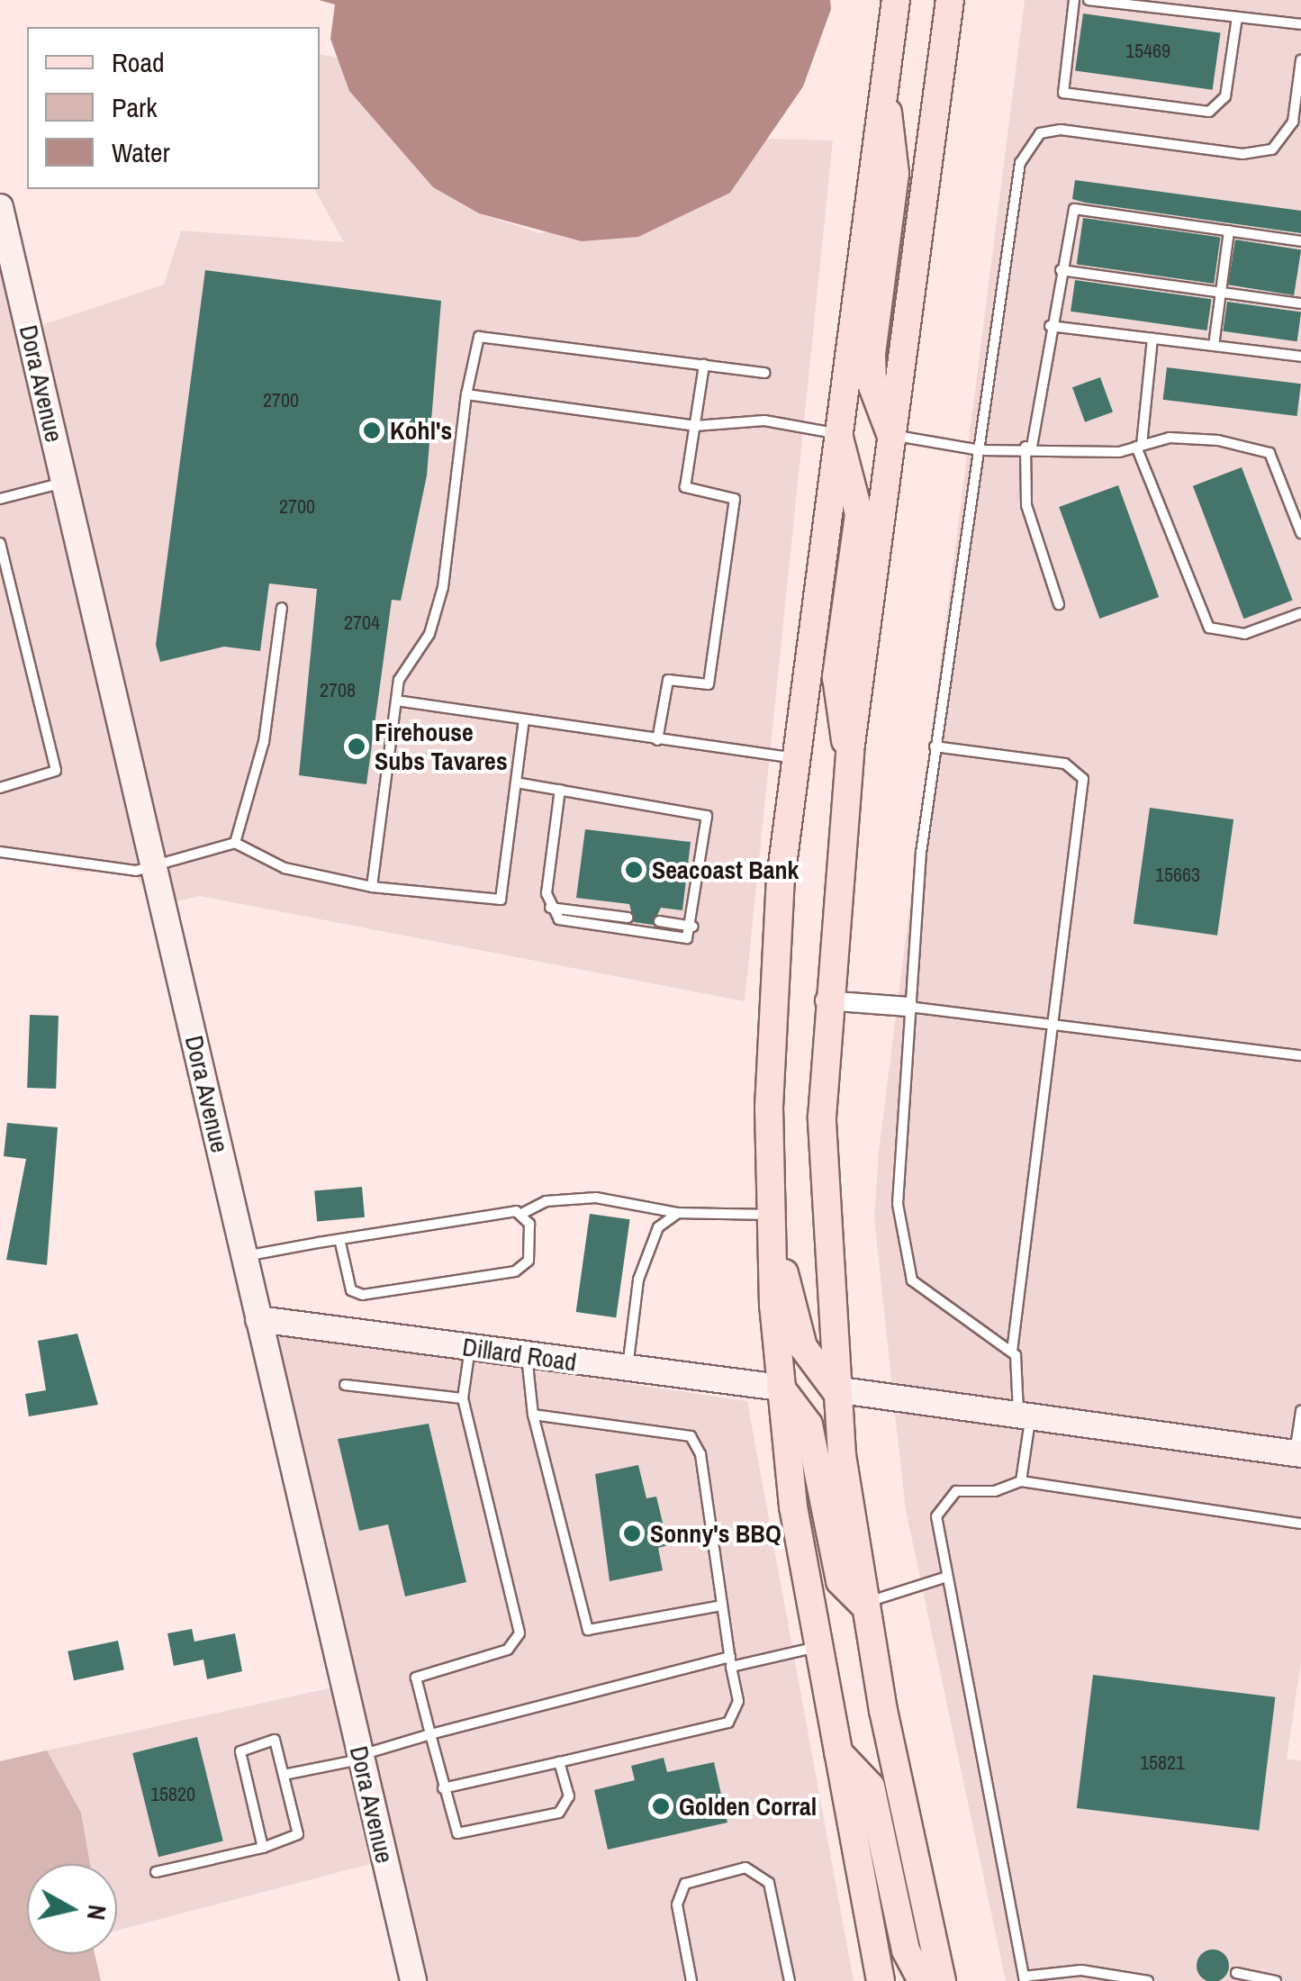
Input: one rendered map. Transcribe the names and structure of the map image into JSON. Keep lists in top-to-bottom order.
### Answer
{
  "streets": {
    "street": ["Dora Avenue", "Dillard Road"]
  },
  "crossings": [
    ["Dora Avenue", "Dillard Road"]
  ],
  "places": [
    "Kohl's",
    "Firehouse Subs Tavares",
    "Seacoast Bank",
    "Sonny's BBQ",
    "Golden Corral"
  ],
  "house_numbers": [
    "15469",
    "2700",
    "2700",
    "2704",
    "2708",
    "15663",
    "15821",
    "15820"
  ],
  "legend": ["Road", "Park", "Water"],
  "north": "right"
}
